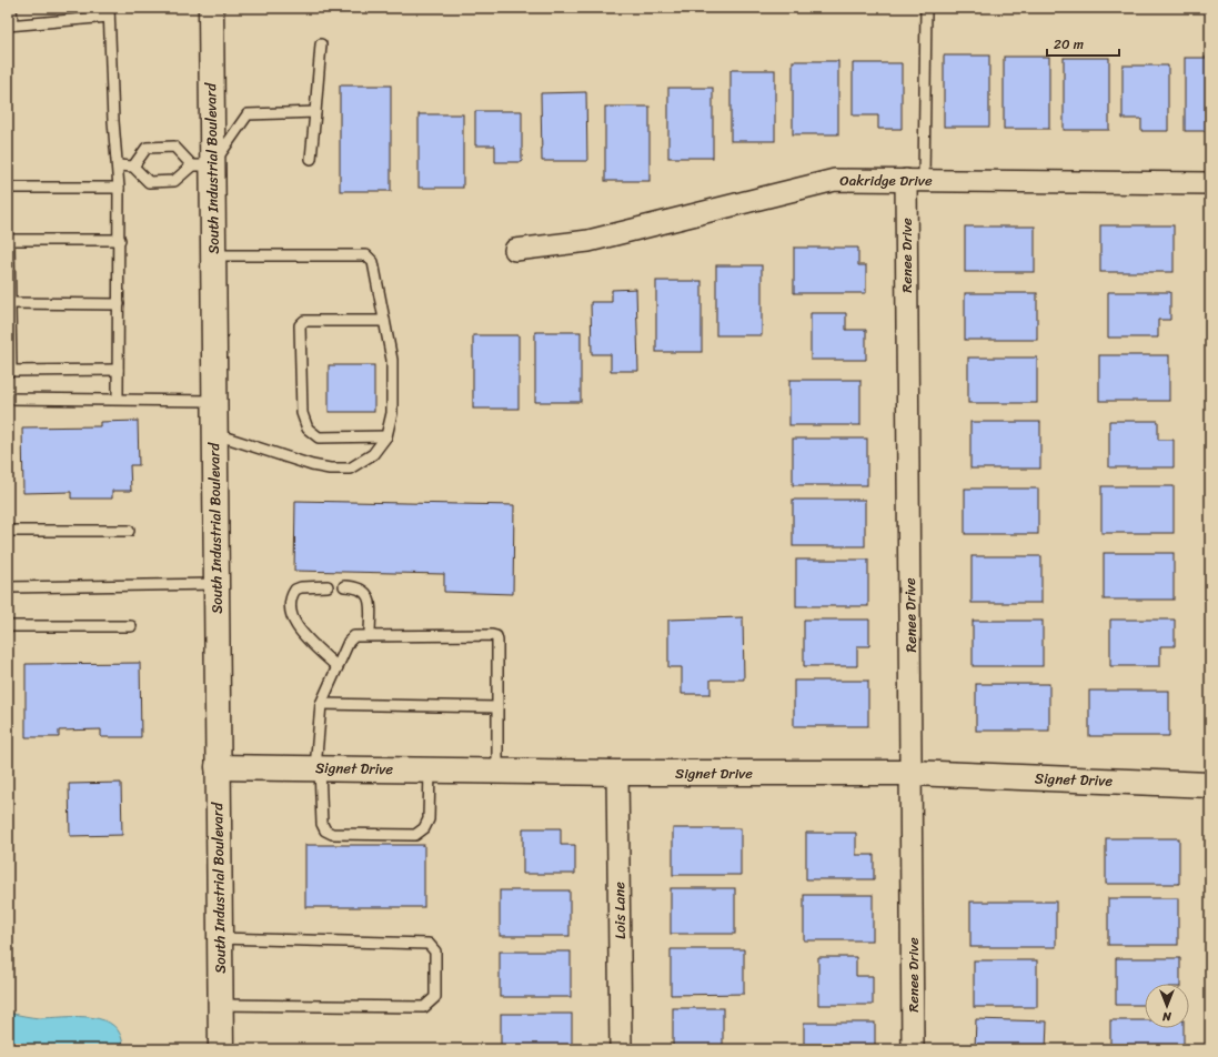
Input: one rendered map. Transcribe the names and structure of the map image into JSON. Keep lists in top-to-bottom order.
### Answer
{
  "streets": {
    "main road": ["South Industrial Boulevard", "Signet Drive"],
    "street": ["Oakridge Drive", "Renee Drive", "Lois Lane"]
  },
  "crossings": [
    ["South Industrial Boulevard", "Signet Drive"],
    ["Oakridge Drive", "Renee Drive"],
    ["Renee Drive", "Signet Drive"],
    ["Signet Drive", "Lois Lane"]
  ],
  "scale_bar": "20 m",
  "north": "bottom"
}
